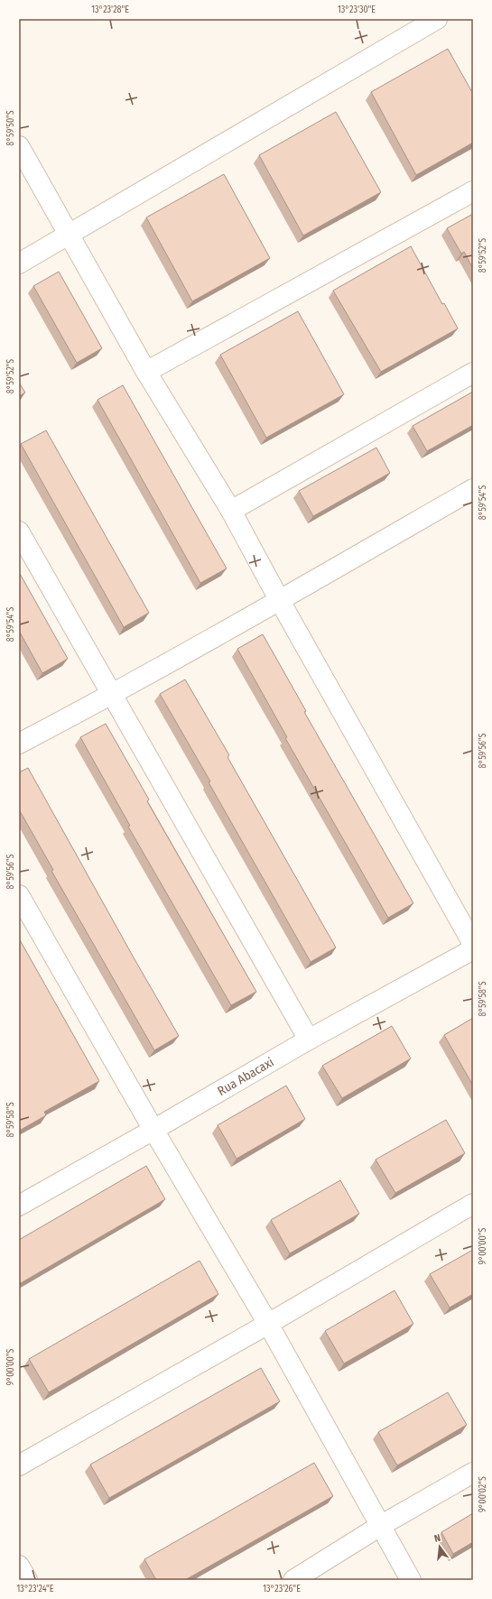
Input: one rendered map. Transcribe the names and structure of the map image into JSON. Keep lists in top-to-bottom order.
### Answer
{
  "streets": {
    "street": ["Rua Abacaxi"]
  },
  "north": "top",
  "coordinates": [
    "13°23'28\"E",
    "13°23'30\"E",
    "8°59'50\"S",
    "8°59'52\"S",
    "8°59'54\"S",
    "8°59'56\"S",
    "8°59'58\"S",
    "9°00'00\"S",
    "9°00'02\"S",
    "13°23'24\"E",
    "13°23'26\"E"
  ]
}
